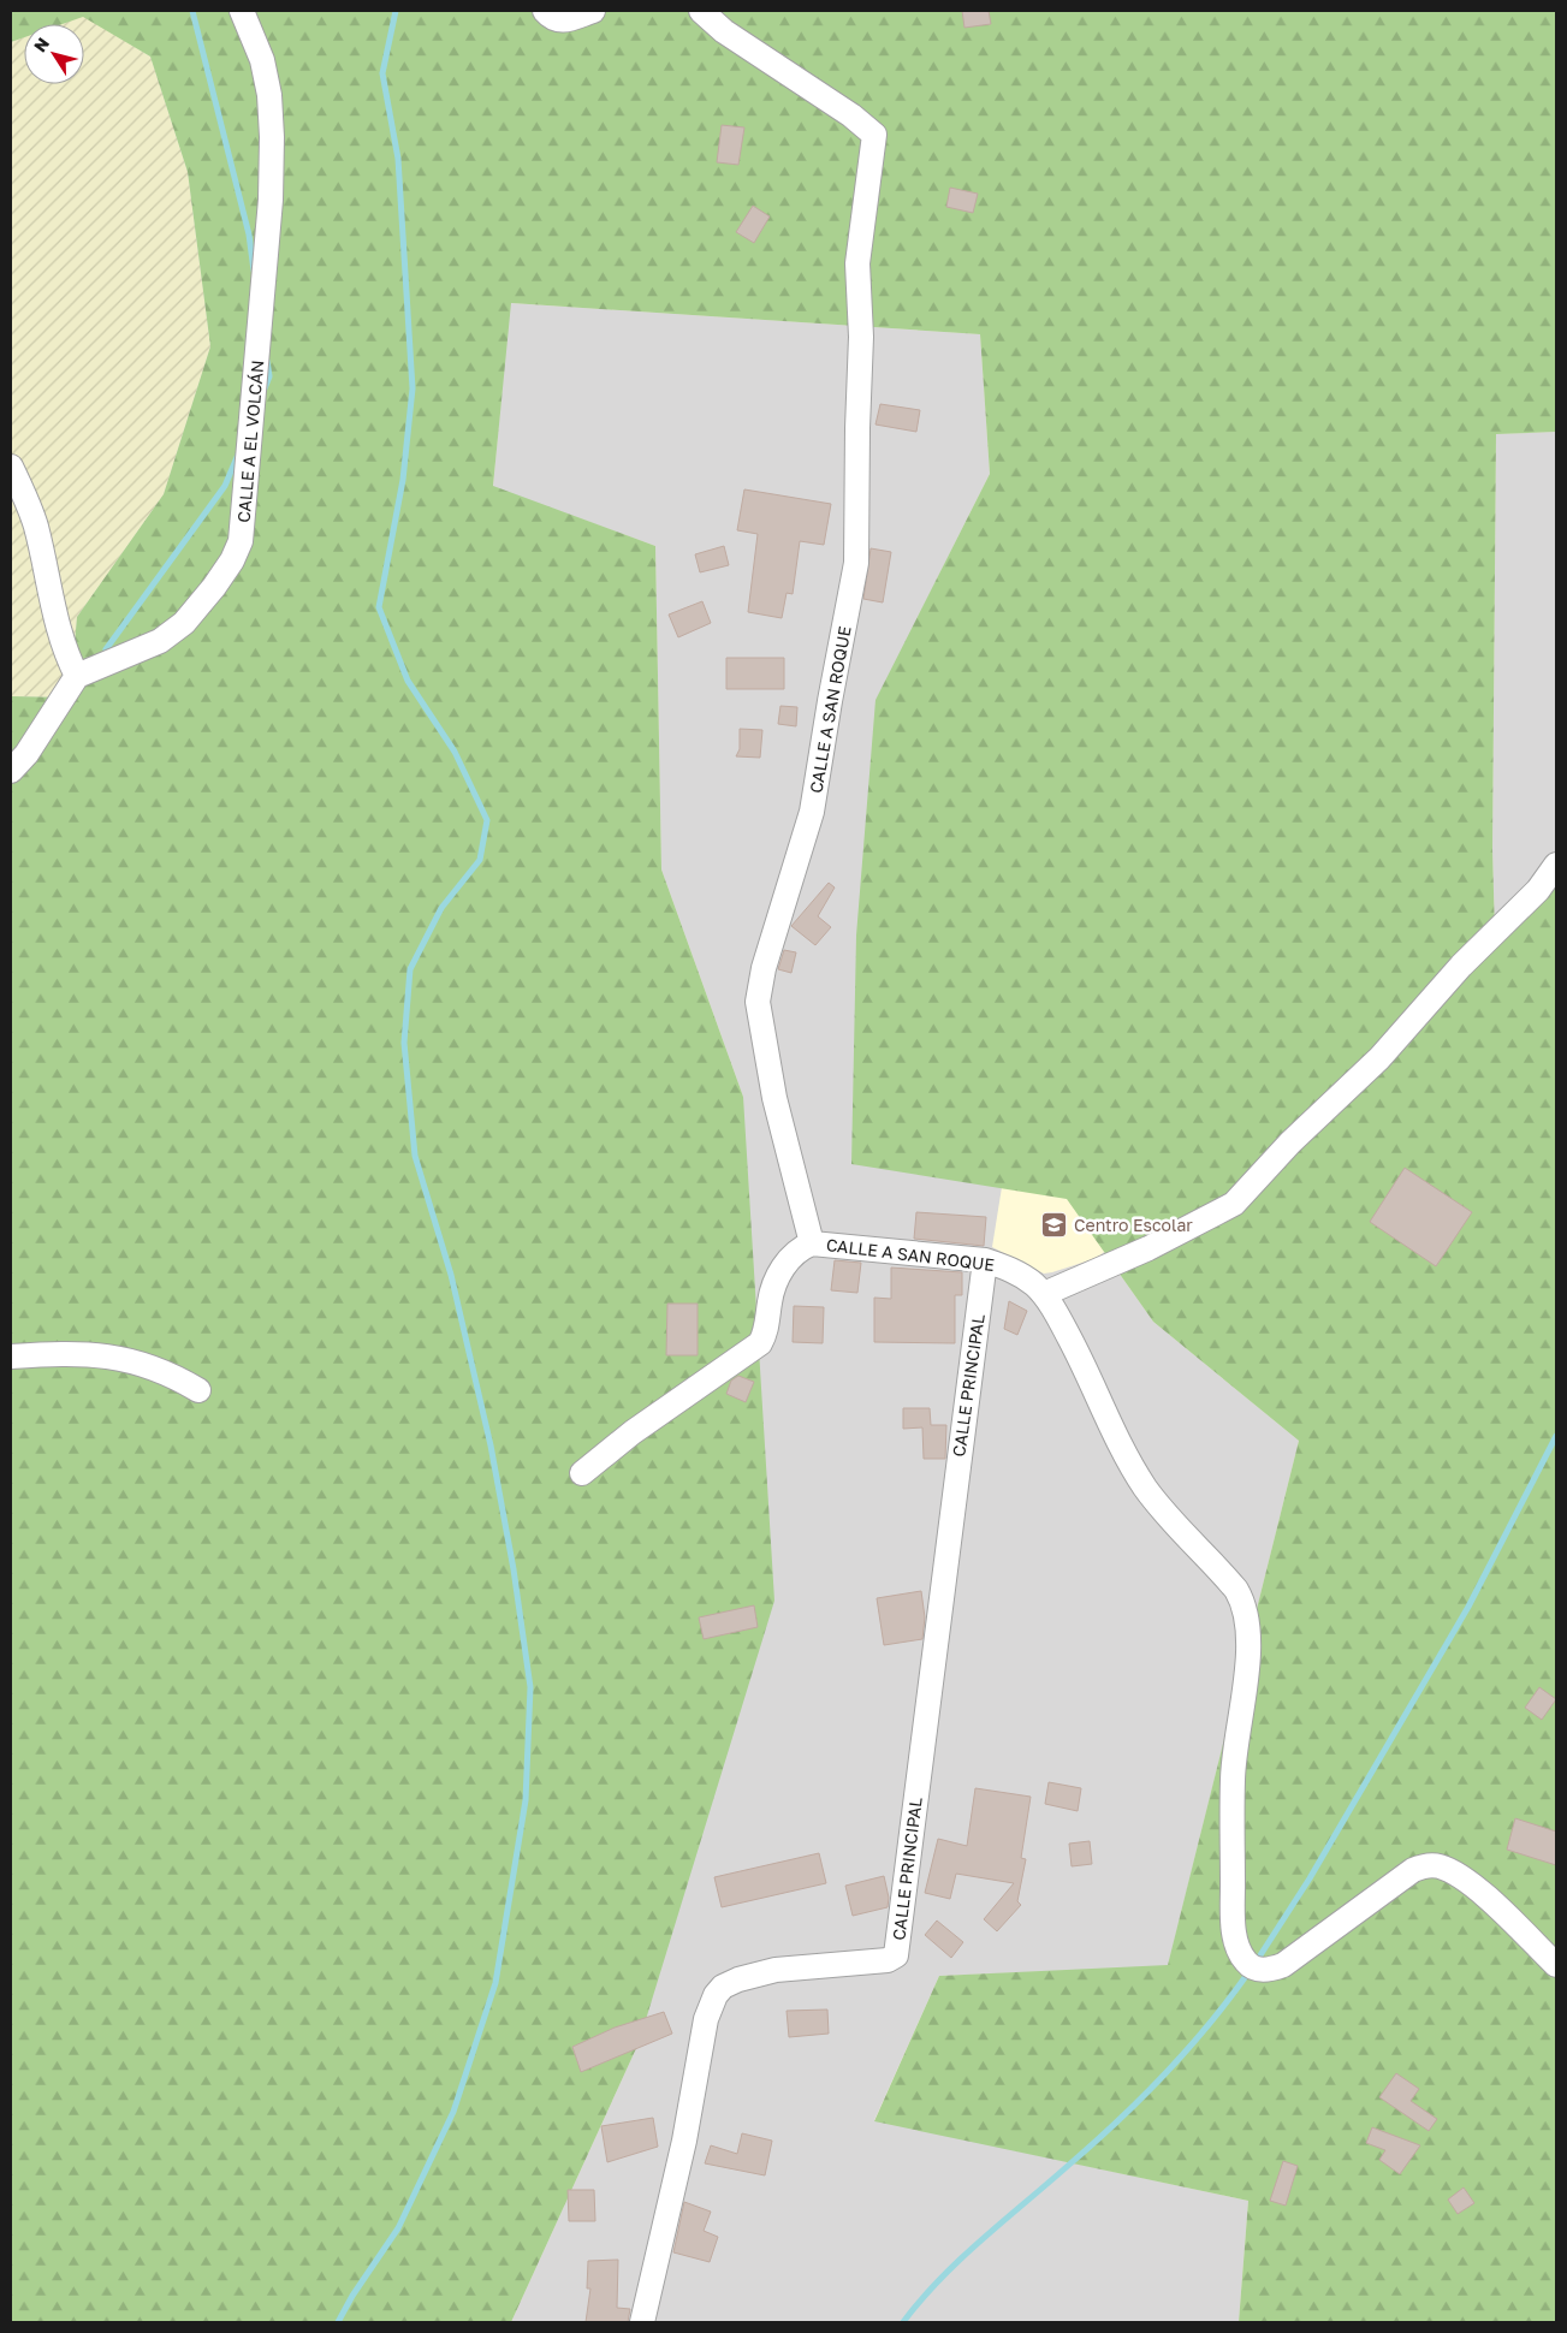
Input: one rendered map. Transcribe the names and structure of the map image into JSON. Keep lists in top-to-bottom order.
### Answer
{
  "streets": {
    "street": ["CALLE A EL VOLCÁN", "CALLE A SAN ROQUE", "CALLE PRINCIPAL"]
  },
  "crossings": [
    ["CALLE A SAN ROQUE", "CALLE PRINCIPAL"]
  ],
  "places": {
    "school or university": ["Centro Escolar"]
  },
  "north": "top left"
}
